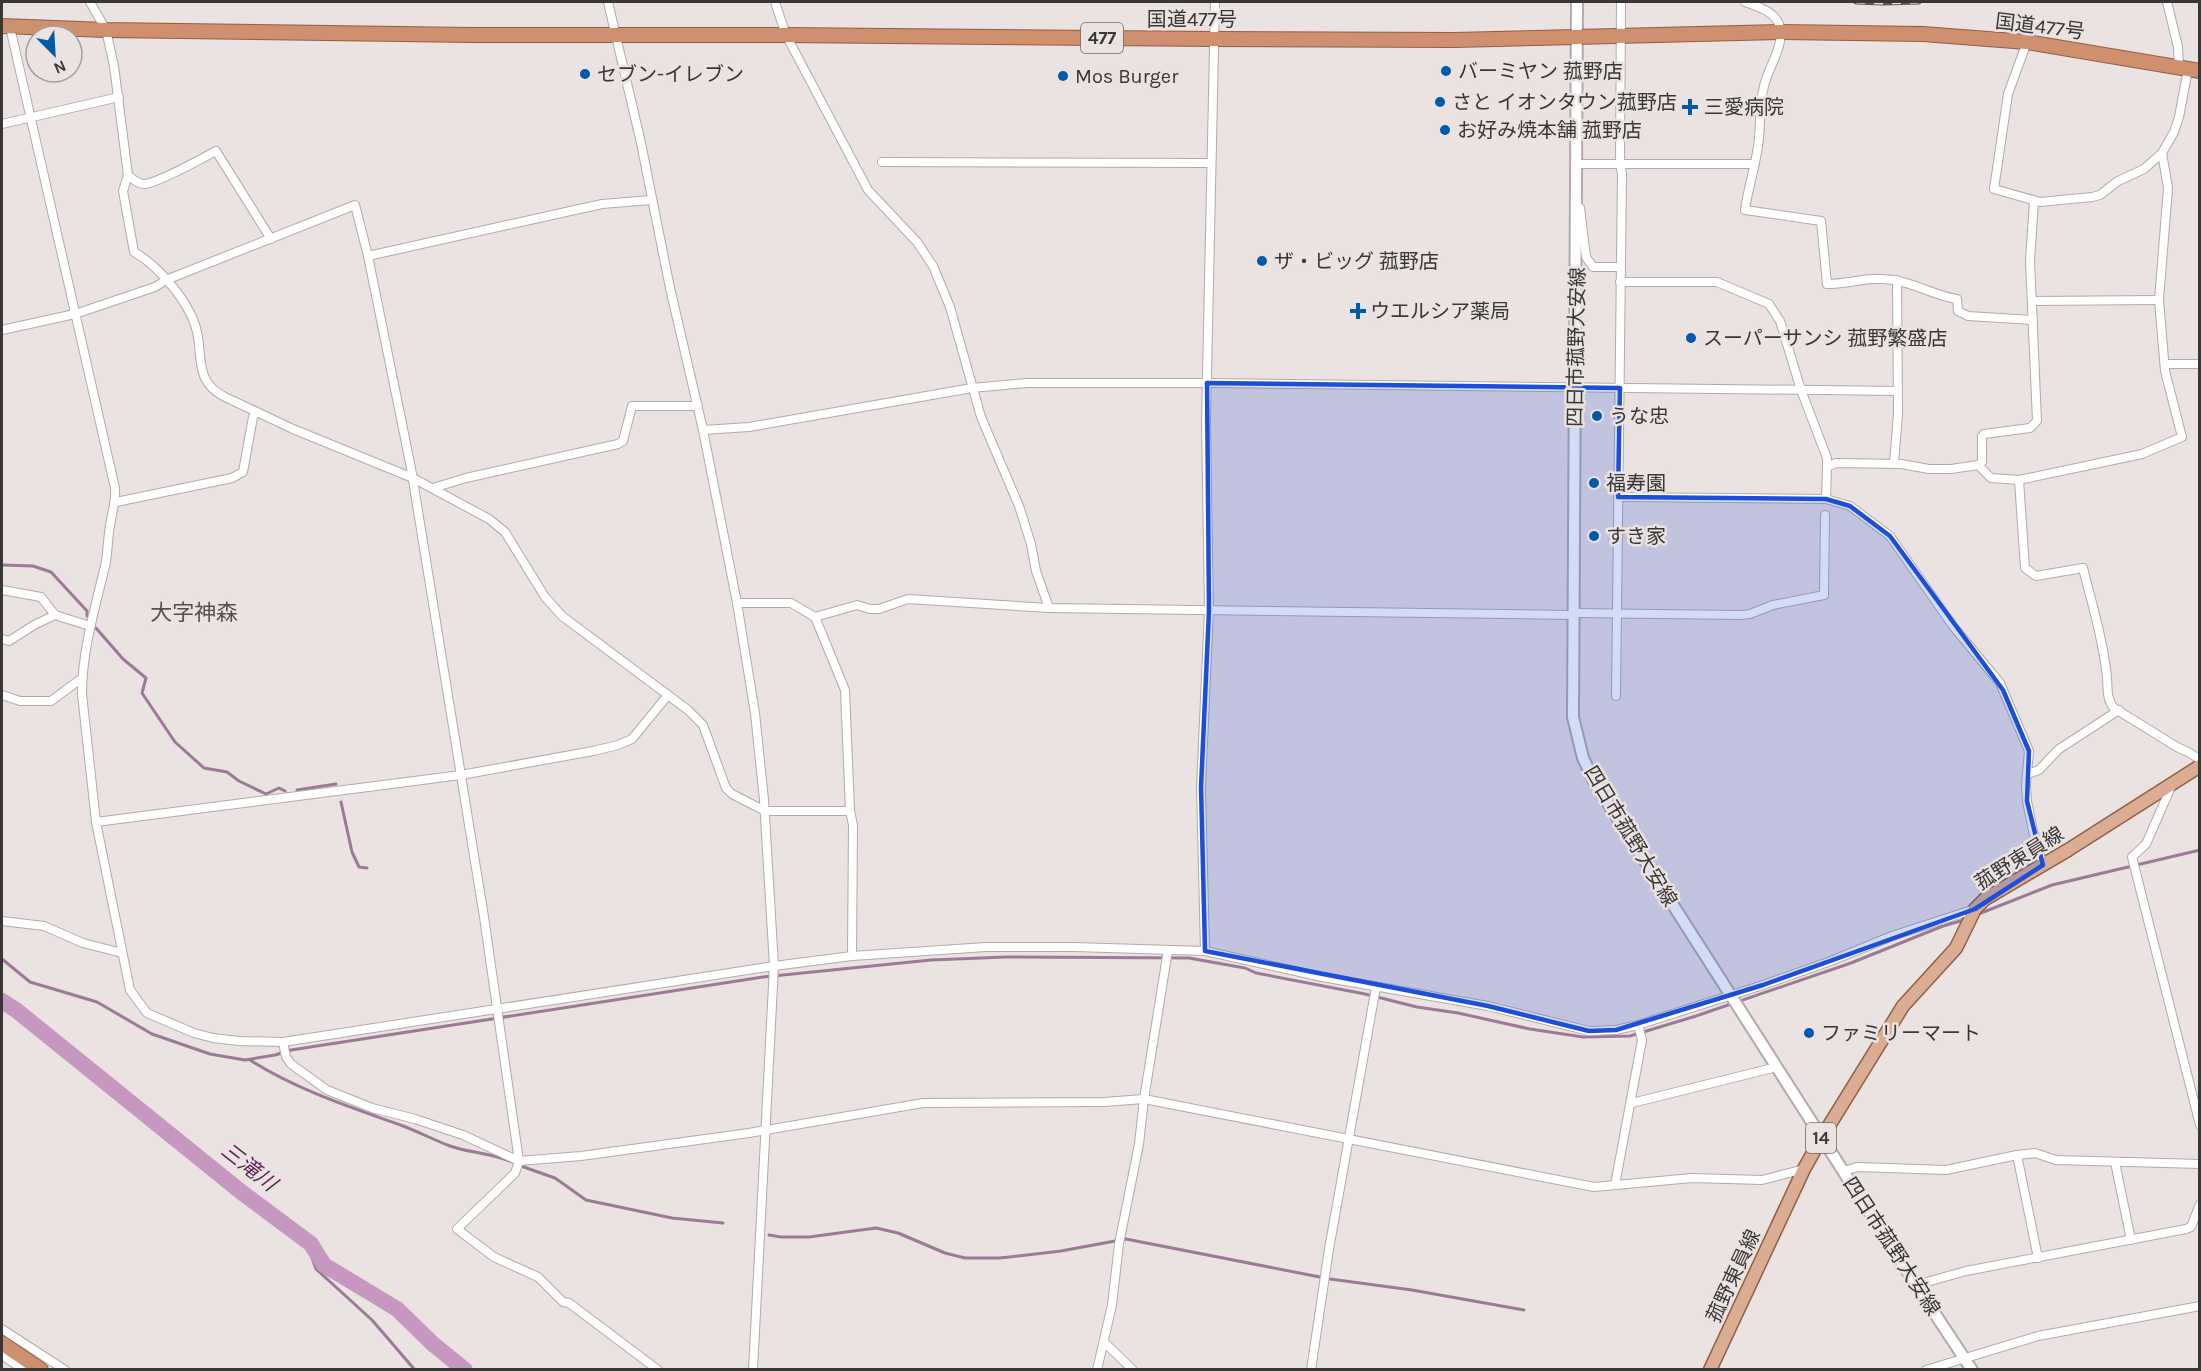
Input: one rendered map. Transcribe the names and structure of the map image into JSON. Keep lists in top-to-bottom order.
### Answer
{
  "streets": {
    "highway": ["国道477号", "477"],
    "main road": ["四日市菰野大安線", "菰野東員線", "14"]
  },
  "crossings": [
    ["国道477号", "四日市菰野大安線"],
    ["四日市菰野大安線", "菰野東員線"]
  ],
  "districts": ["大字神森"],
  "water": ["三滝川"],
  "places": {
    "other": [
      "バーミヤン 菰野店",
      "セブン-イレブン",
      "Mos Burger",
      "さと イオンタウン菰野店",
      "お好み焼本舗 菰野店",
      "ザ・ビッグ 菰野店",
      "スーパーサンシ 菰野繁盛店",
      "うな忠",
      "福寿園",
      "すき家",
      "ファミリーマート"
    ],
    "health": ["三愛病院", "ウエルシア薬局"]
  },
  "north": "bottom right"
}
